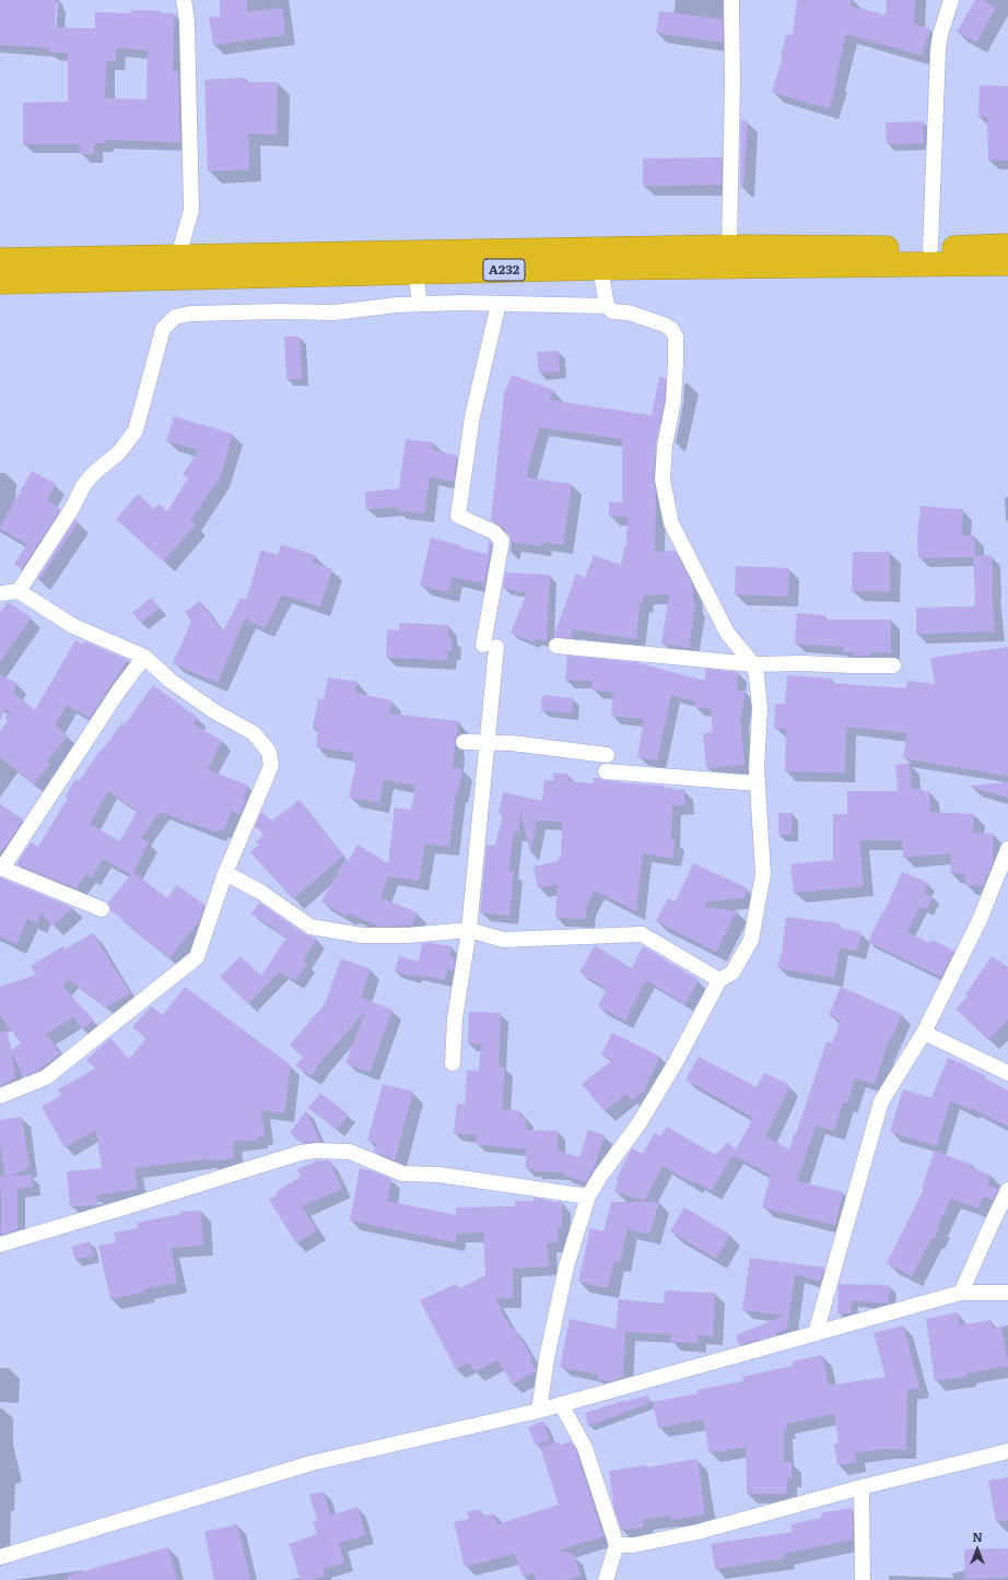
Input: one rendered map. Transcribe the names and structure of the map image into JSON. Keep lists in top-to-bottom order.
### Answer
{
  "streets": {
    "highway": ["A232"]
  },
  "north": "top"
}
